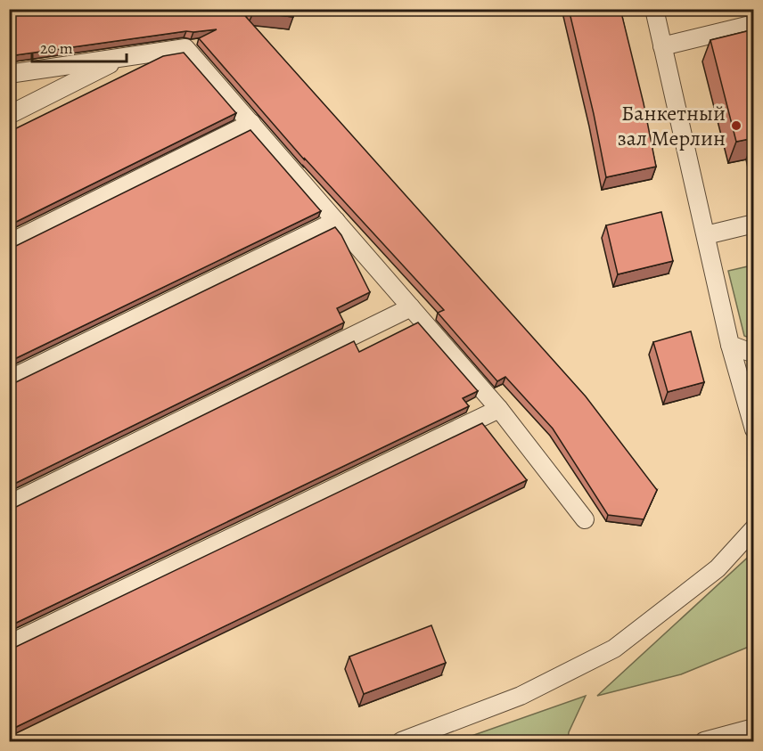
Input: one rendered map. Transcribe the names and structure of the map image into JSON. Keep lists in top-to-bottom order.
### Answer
{
  "places": ["Банкетный зал Мерлин"],
  "scale_bar": "20 m"
}
